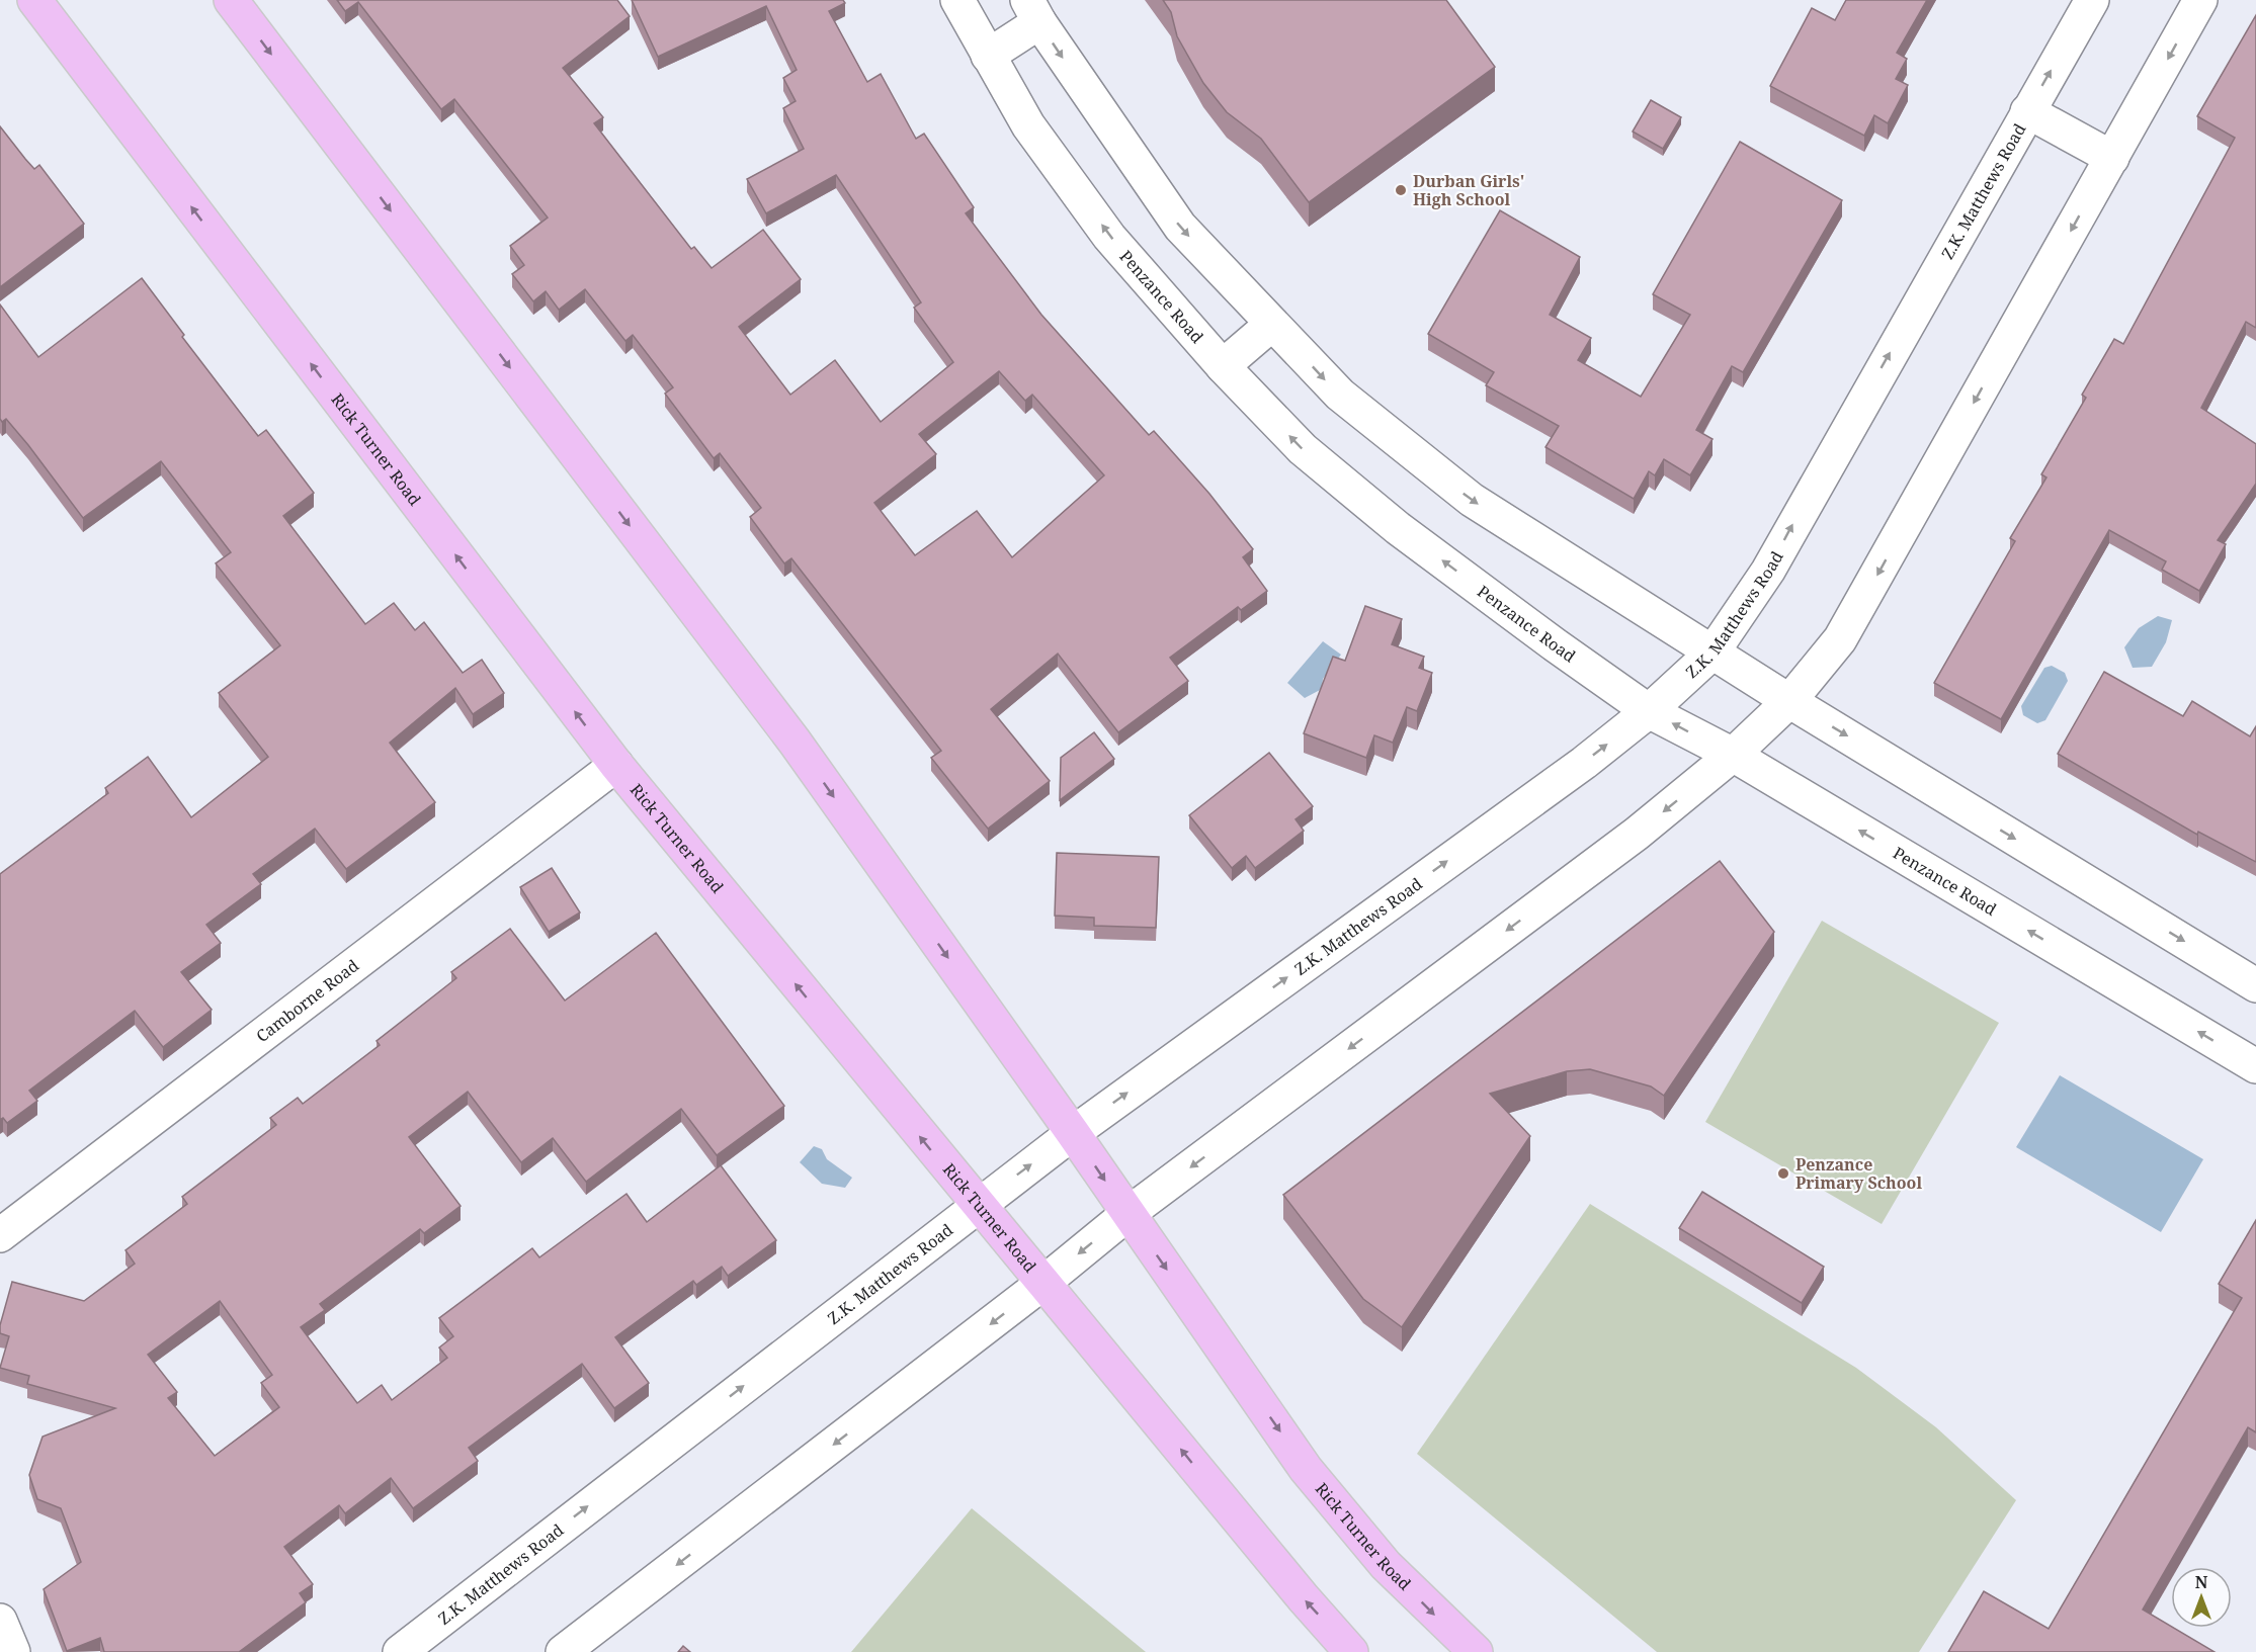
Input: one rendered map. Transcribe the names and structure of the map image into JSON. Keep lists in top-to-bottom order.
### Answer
{
  "streets": {
    "main road": ["Rick Turner Road"],
    "street": ["Z.K. Matthews Road", "Penzance Road", "Camborne Road"]
  },
  "crossings": [
    ["Z.K. Matthews Road", "Penzance Road"],
    ["Z.K. Matthews Road", "Rick Turner Road"],
    ["Rick Turner Road", "Camborne Road"]
  ],
  "places": ["Durban Girls' High School", "Penzance Primary School"],
  "north": "top"
}
